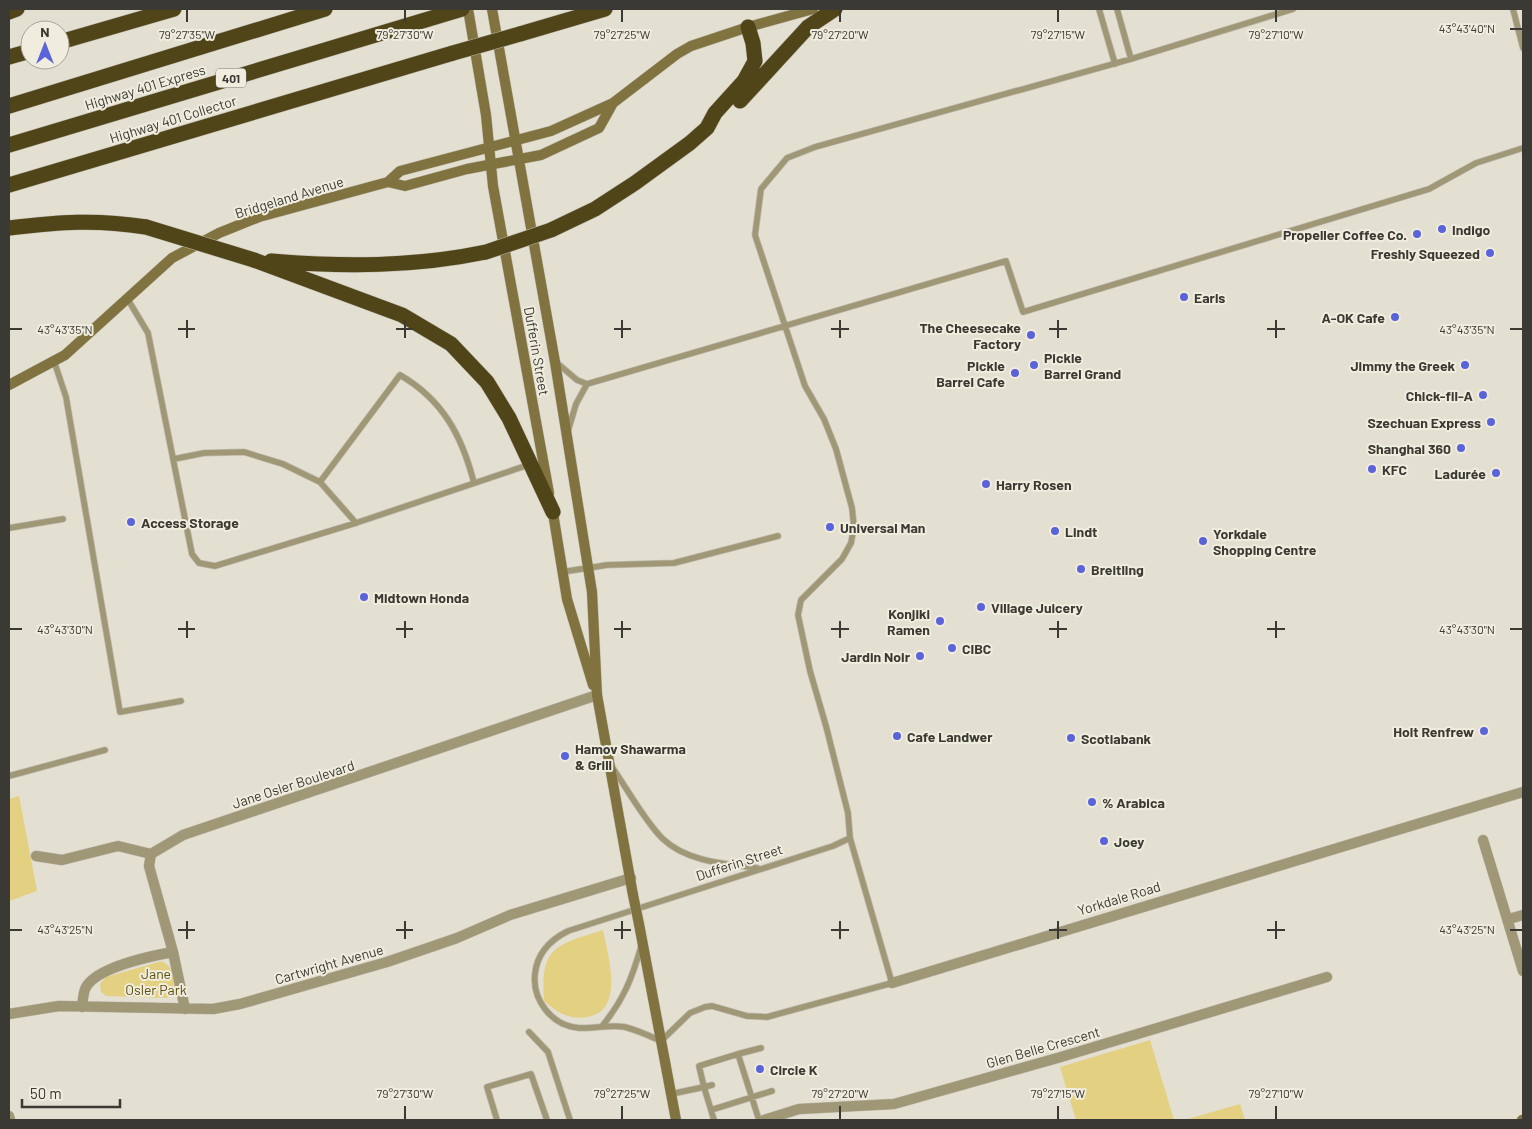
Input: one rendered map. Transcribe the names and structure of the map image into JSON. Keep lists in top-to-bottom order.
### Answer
{
  "streets": {
    "highway": ["401", "Highway 401 Express", "Highway 401 Collector"],
    "main road": ["Bridgeland Avenue", "Dufferin Street"],
    "street": [
      "Jane Osler Boulevard",
      "Yorkdale Road",
      "Cartwright Avenue",
      "Glen Belle Crescent"
    ]
  },
  "crossings": [
    ["Highway 401 Express", "Dufferin Street"],
    ["Bridgeland Avenue", "Dufferin Street"],
    ["Dufferin Street", "Jane Osler Boulevard"],
    ["Dufferin Street", "Cartwright Avenue"]
  ],
  "parks": ["Jane Osler Park"],
  "places": [
    "Indigo",
    "Propeller Coffee Co.",
    "Freshly Squeezed",
    "Earls",
    "A-OK Cafe",
    "The Cheesecake Factory",
    "Pickle Barrel Grand",
    "Jimmy the Greek",
    "Pickle Barrel Cafe",
    "Chick-fil-A",
    "Szechuan Express",
    "Shanghai 360",
    "KFC",
    "Ladurée",
    "Harry Rosen",
    "Access Storage",
    "Universal Man",
    "Lindt",
    "Yorkdale Shopping Centre",
    "Breitling",
    "Midtown Honda",
    "Village Juicery",
    "Konjiki Ramen",
    "CIBC",
    "Jardin Noir",
    "Holt Renfrew",
    "Cafe Landwer",
    "Scotiabank",
    "Hamov Shawarma & Grill",
    "% Arabica",
    "Joey",
    "Circle K"
  ],
  "scale_bar": "50 m",
  "north": "top",
  "coordinates": [
    "43°43'40\"N",
    "79°27'35\"W",
    "79°27'30\"W",
    "79°27'25\"W",
    "79°27'20\"W",
    "79°27'15\"W",
    "79°27'10\"W",
    "43°43'35\"N",
    "43°43'30\"N",
    "43°43'25\"N"
  ]
}
